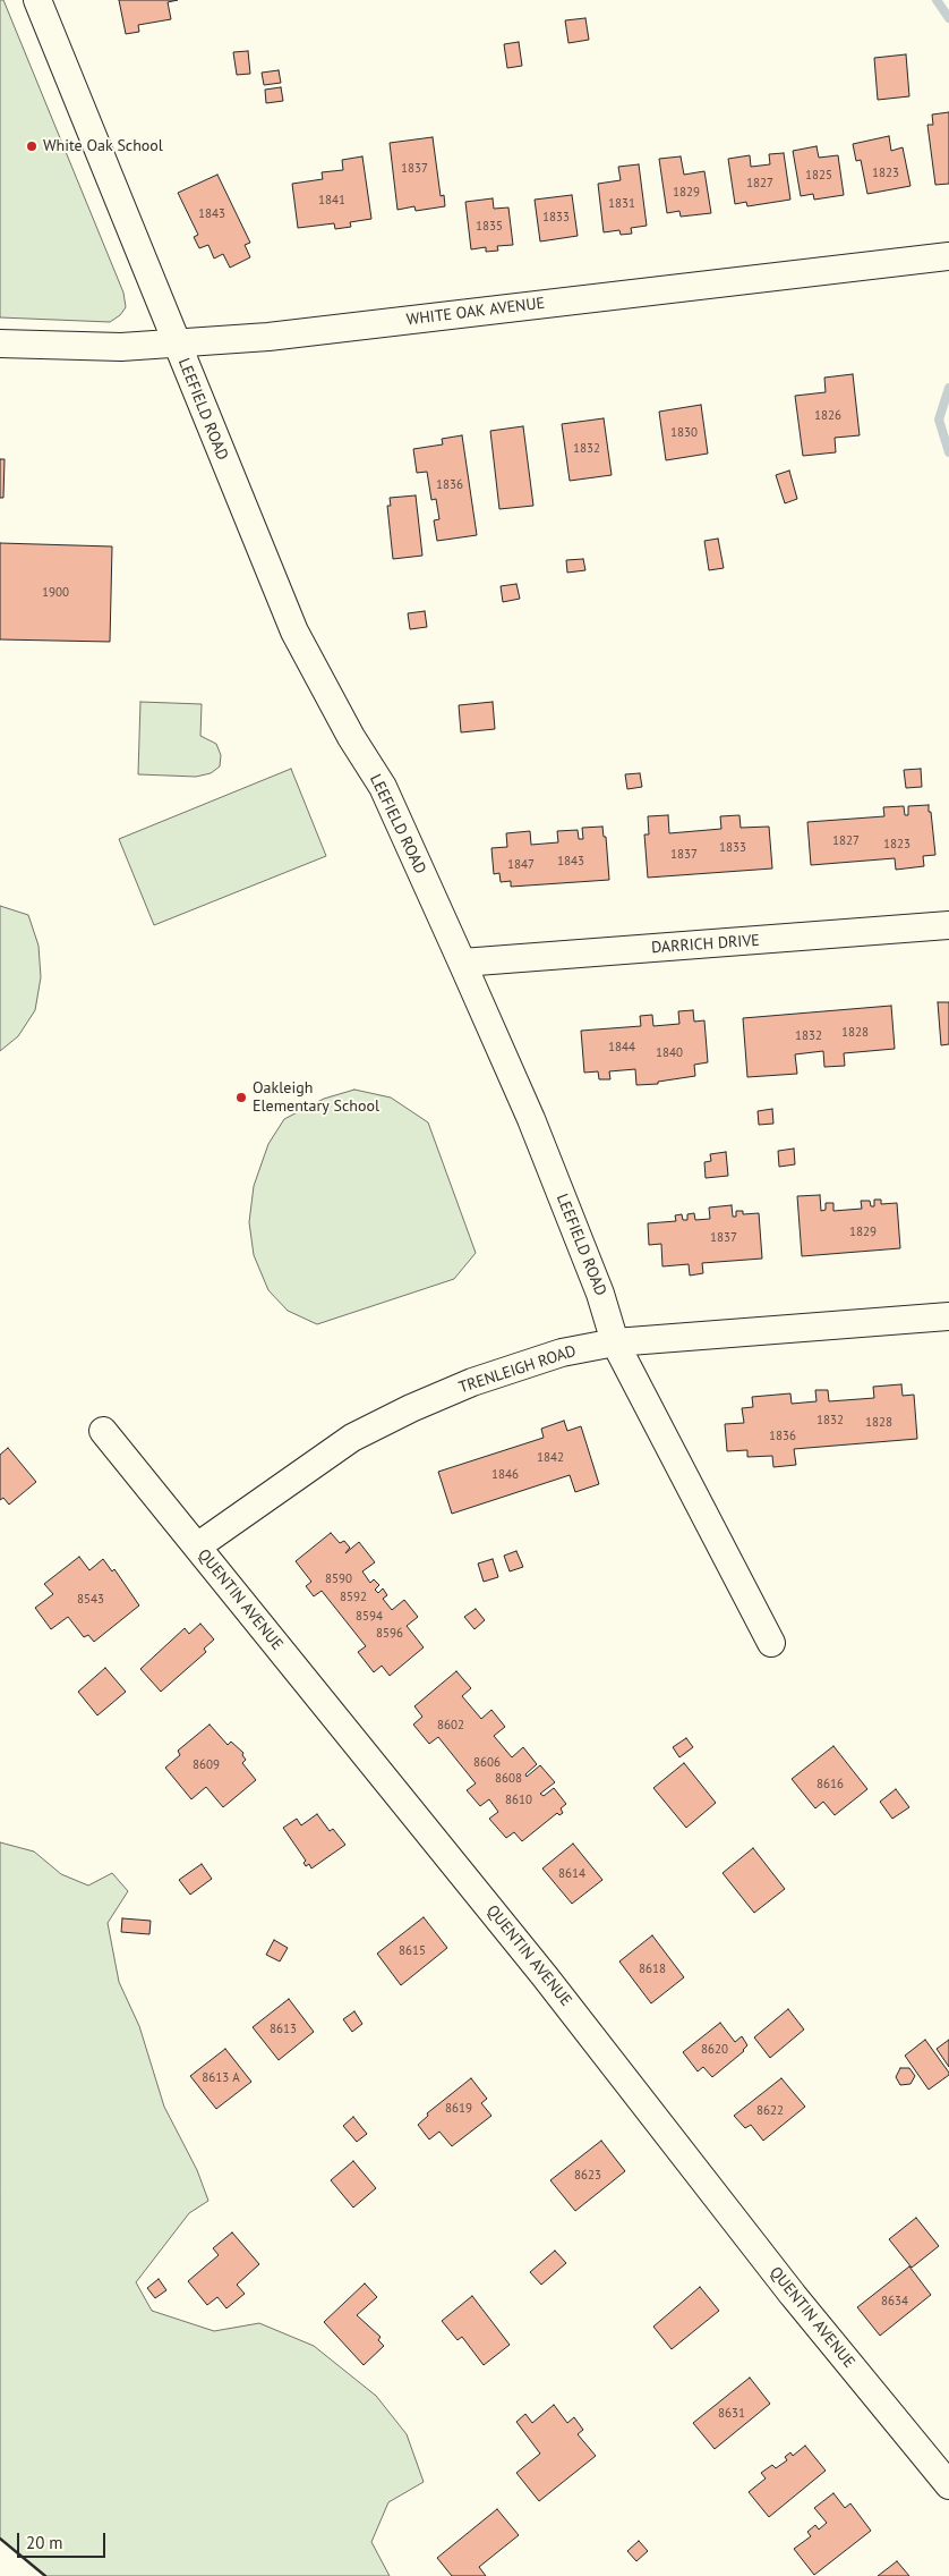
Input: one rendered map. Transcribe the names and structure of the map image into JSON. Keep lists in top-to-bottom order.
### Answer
{
  "streets": {
    "street": [
      "WHITE OAK AVENUE",
      "LEEFIELD ROAD",
      "DARRICH DRIVE",
      "TRENLEIGH ROAD",
      "QUENTIN AVENUE"
    ]
  },
  "crossings": [
    ["WHITE OAK AVENUE", "LEEFIELD ROAD"],
    ["LEEFIELD ROAD", "DARRICH DRIVE"],
    ["LEEFIELD ROAD", "TRENLEIGH ROAD"],
    ["TRENLEIGH ROAD", "QUENTIN AVENUE"]
  ],
  "places": ["White Oak School", "Oakleigh Elementary School"],
  "house_numbers": [
    "1837",
    "1823",
    "1825",
    "1827",
    "1829",
    "1841",
    "1831",
    "1843",
    "1833",
    "1835",
    "1826",
    "1830",
    "1832",
    "1836",
    "1900",
    "1827",
    "1823",
    "1833",
    "1837",
    "1843",
    "1847",
    "1828",
    "1832",
    "1844",
    "1840",
    "1829",
    "1837",
    "1832",
    "1828",
    "1836",
    "1842",
    "1846",
    "8590",
    "8592",
    "8543",
    "8594",
    "8596",
    "8602",
    "8606",
    "8609",
    "8608",
    "8616",
    "8610",
    "8614",
    "8615",
    "8618",
    "8613",
    "8620",
    "8613 A",
    "8619",
    "8622",
    "8623",
    "8634",
    "8631"
  ],
  "scale_bar": "20 m"
}
